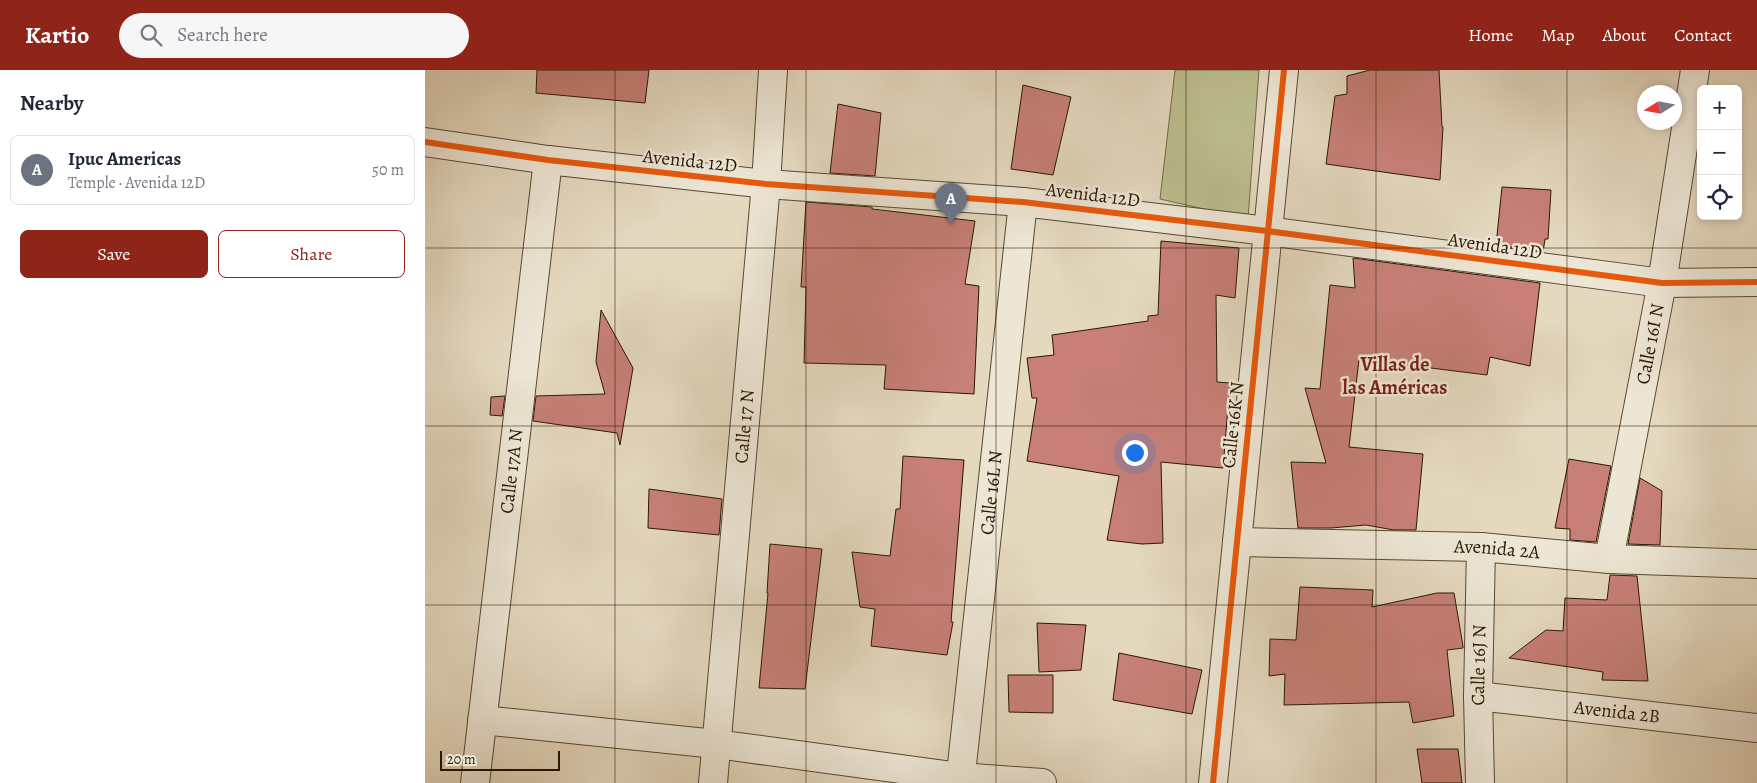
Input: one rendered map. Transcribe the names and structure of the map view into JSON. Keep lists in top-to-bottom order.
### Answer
{
  "streets": {
    "street": [
      "Avenida 12D",
      "Calle 16I N",
      "Calle 16K N",
      "Calle 17 N",
      "Calle 17A N",
      "Calle 16L N",
      "Avenida 2A",
      "Calle 16J N",
      "Avenida 2B"
    ]
  },
  "crossings": [
    ["Avenida 12D", "Calle 16I N"],
    ["Avenida 12D", "Calle 16K N"],
    ["Avenida 12D", "Calle 17 N"],
    ["Avenida 12D", "Calle 17A N"],
    ["Avenida 12D", "Calle 16L N"],
    ["Calle 16I N", "Avenida 2A"],
    ["Calle 16K N", "Avenida 2A"],
    ["Avenida 2A", "Calle 16J N"],
    ["Calle 16J N", "Avenida 2B"]
  ],
  "districts": ["Villas de las Américas"],
  "scale_bar": "20 m",
  "north": "left",
  "page": {
    "header": "Kartio",
    "search": "Search here",
    "nav": [
      "Home",
      "Map",
      "About",
      "Contact"
    ],
    "heading": "Nearby",
    "map_buttons": ["+", "−"],
    "list": [
      {
        "mark": "A",
        "name": "Ipuc Americas",
        "note": "Temple · Avenida 12D",
        "value": "50 m"
      }
    ],
    "pins": "A",
    "buttons": ["Save", "Share"],
    "scale": "20 m"
  }
}
